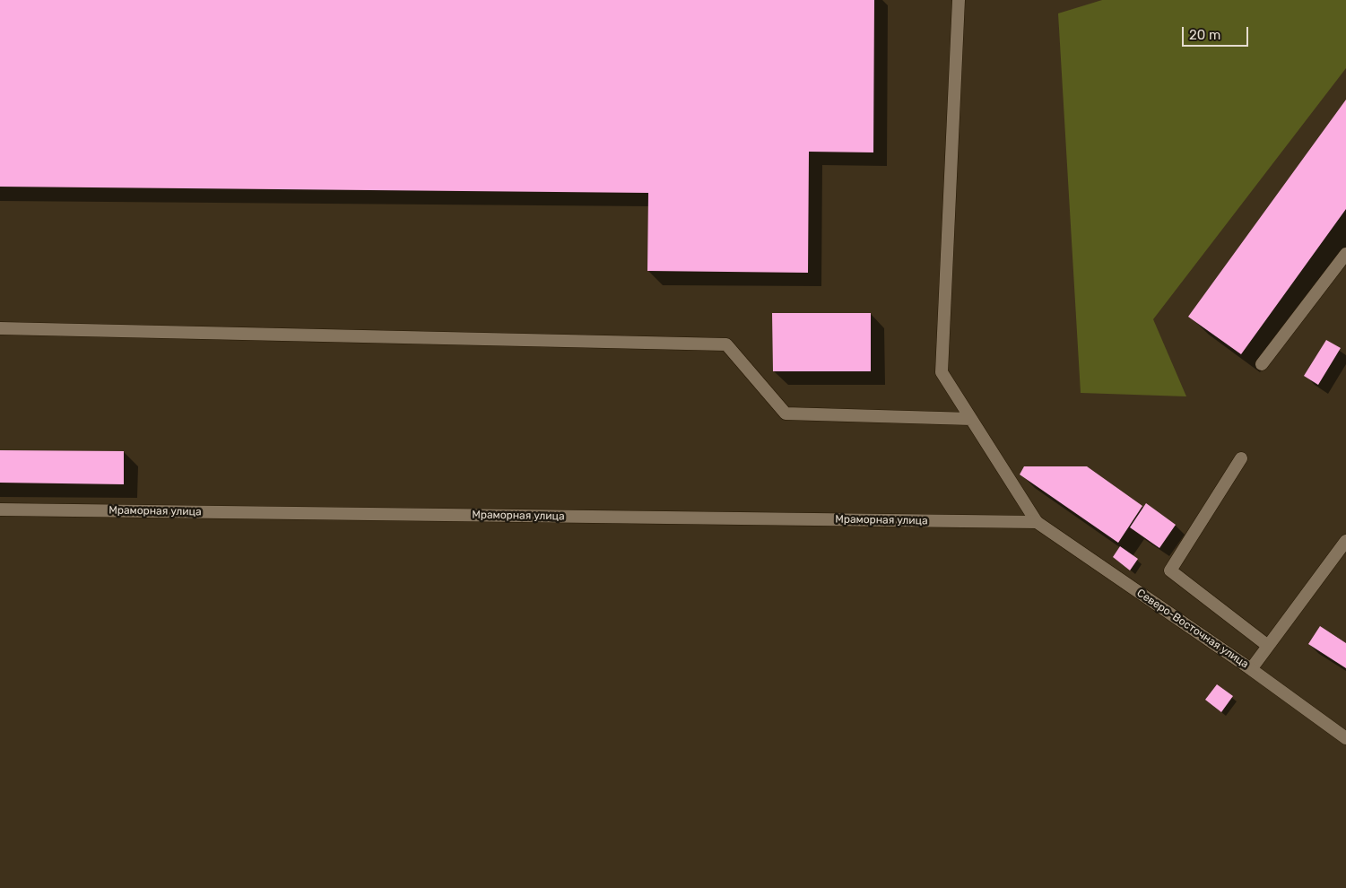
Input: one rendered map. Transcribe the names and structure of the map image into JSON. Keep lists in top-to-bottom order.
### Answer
{
  "streets": {
    "street": ["Мраморная улица", "Северо-Восточная улица"]
  },
  "crossings": [
    ["Мраморная улица", "Северо-Восточная улица"]
  ],
  "scale_bar": "20 m"
}
